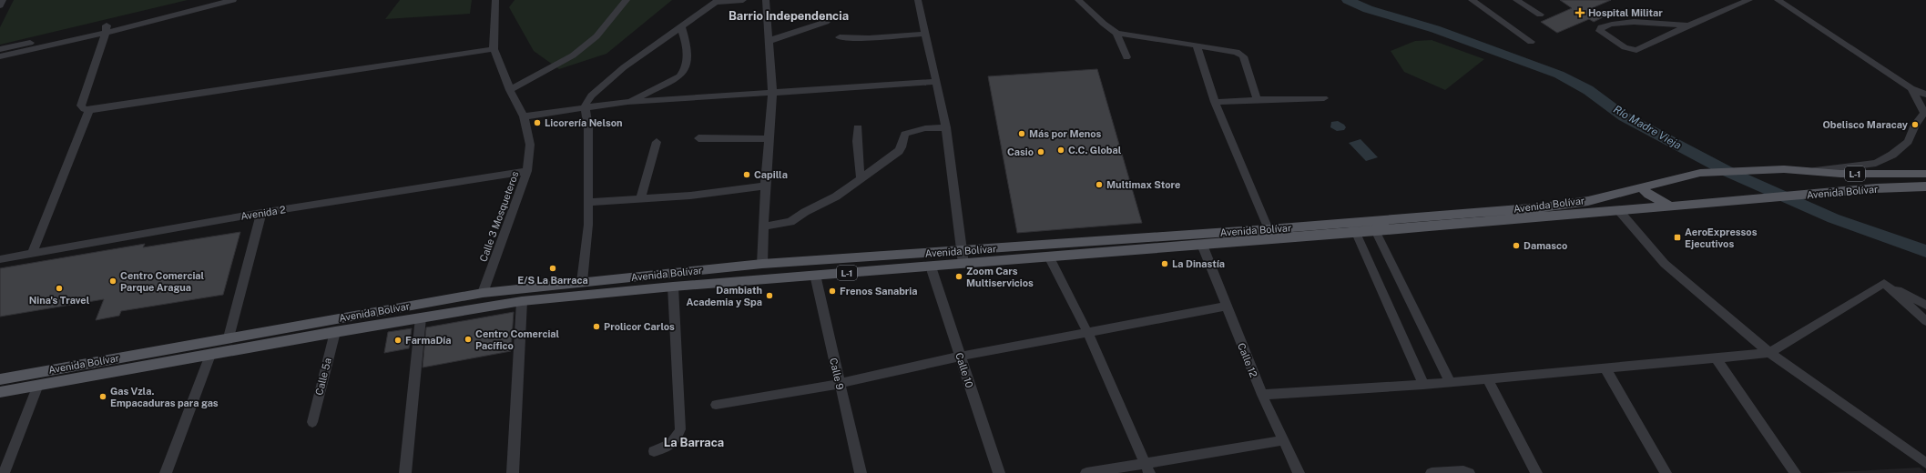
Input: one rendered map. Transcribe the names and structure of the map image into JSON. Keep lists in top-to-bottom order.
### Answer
{
  "streets": {
    "main road": ["L-1", "Avenida Bolívar"],
    "street": [
      "Avenida 2",
      "Calle 3 Mosqueteros",
      "Calle 12",
      "Calle 10",
      "Calle 9",
      "Calle 5a"
    ]
  },
  "crossings": [
    ["Avenida Bolívar", "Calle 3 Mosqueteros"],
    ["Avenida Bolívar", "Calle 12"],
    ["Avenida Bolívar", "Calle 10"],
    ["Avenida Bolívar", "Calle 9"],
    ["Avenida Bolívar", "Calle 5a"],
    ["Avenida 2", "Calle 3 Mosqueteros"]
  ],
  "districts": ["Barrio Independencia", "La Barraca"],
  "water": ["Río Madre Vieja"],
  "places": {
    "health": ["Hospital Militar"],
    "other": [
      "Licorería Nelson",
      "Obelisco Maracay",
      "Más por Menos",
      "C.C. Global",
      "Casio",
      "Capilla",
      "Multimax Store",
      "Damasco",
      "La Dinastía",
      "E/S La Barraca",
      "Zoom Cars Multiservicios",
      "Centro Comercial Parque Aragua",
      "Nina's Travel",
      "Frenos Sanabria",
      "Dambiath Academia y Spa",
      "Prolicor Carlos",
      "Centro Comercial Pacífico",
      "FarmaDía",
      "Gas Vzla. Empacaduras para gas"
    ],
    "transit": ["AeroExpressos Ejecutivos"]
  }
}
